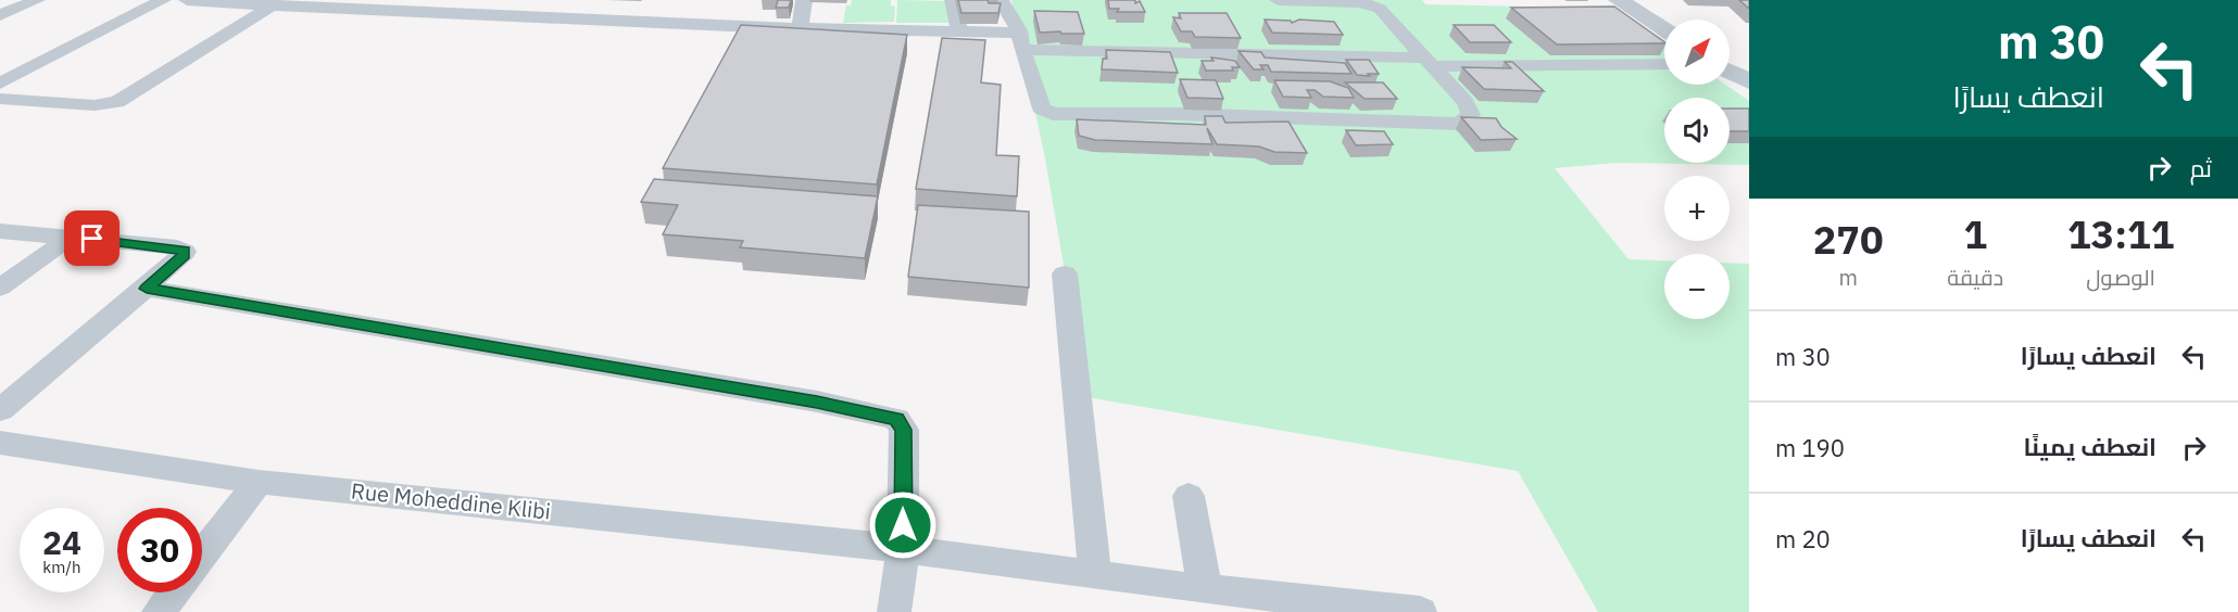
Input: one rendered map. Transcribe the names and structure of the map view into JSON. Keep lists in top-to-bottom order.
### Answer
{
  "streets": {
    "street": ["Rue Moheddine Klibi"]
  },
  "north": "top right",
  "page": {
    "turn": ["30 m", "انعطف يسارًا"],
    "map_buttons": ["+", "−"],
    "then": "ثم",
    "eta": [
      "13:11",
      "الوصول",
      "1",
      "دقيقة",
      "270",
      "m"
    ],
    "list": [
      {
        "name": "انعطف يسارًا",
        "value": "30 m"
      },
      {
        "name": "انعطف يمينًا",
        "value": "190 m"
      },
      {
        "name": "انعطف يسارًا",
        "value": "20 m"
      }
    ],
    "speed": "24 km/h",
    "limit": "30"
  }
}
